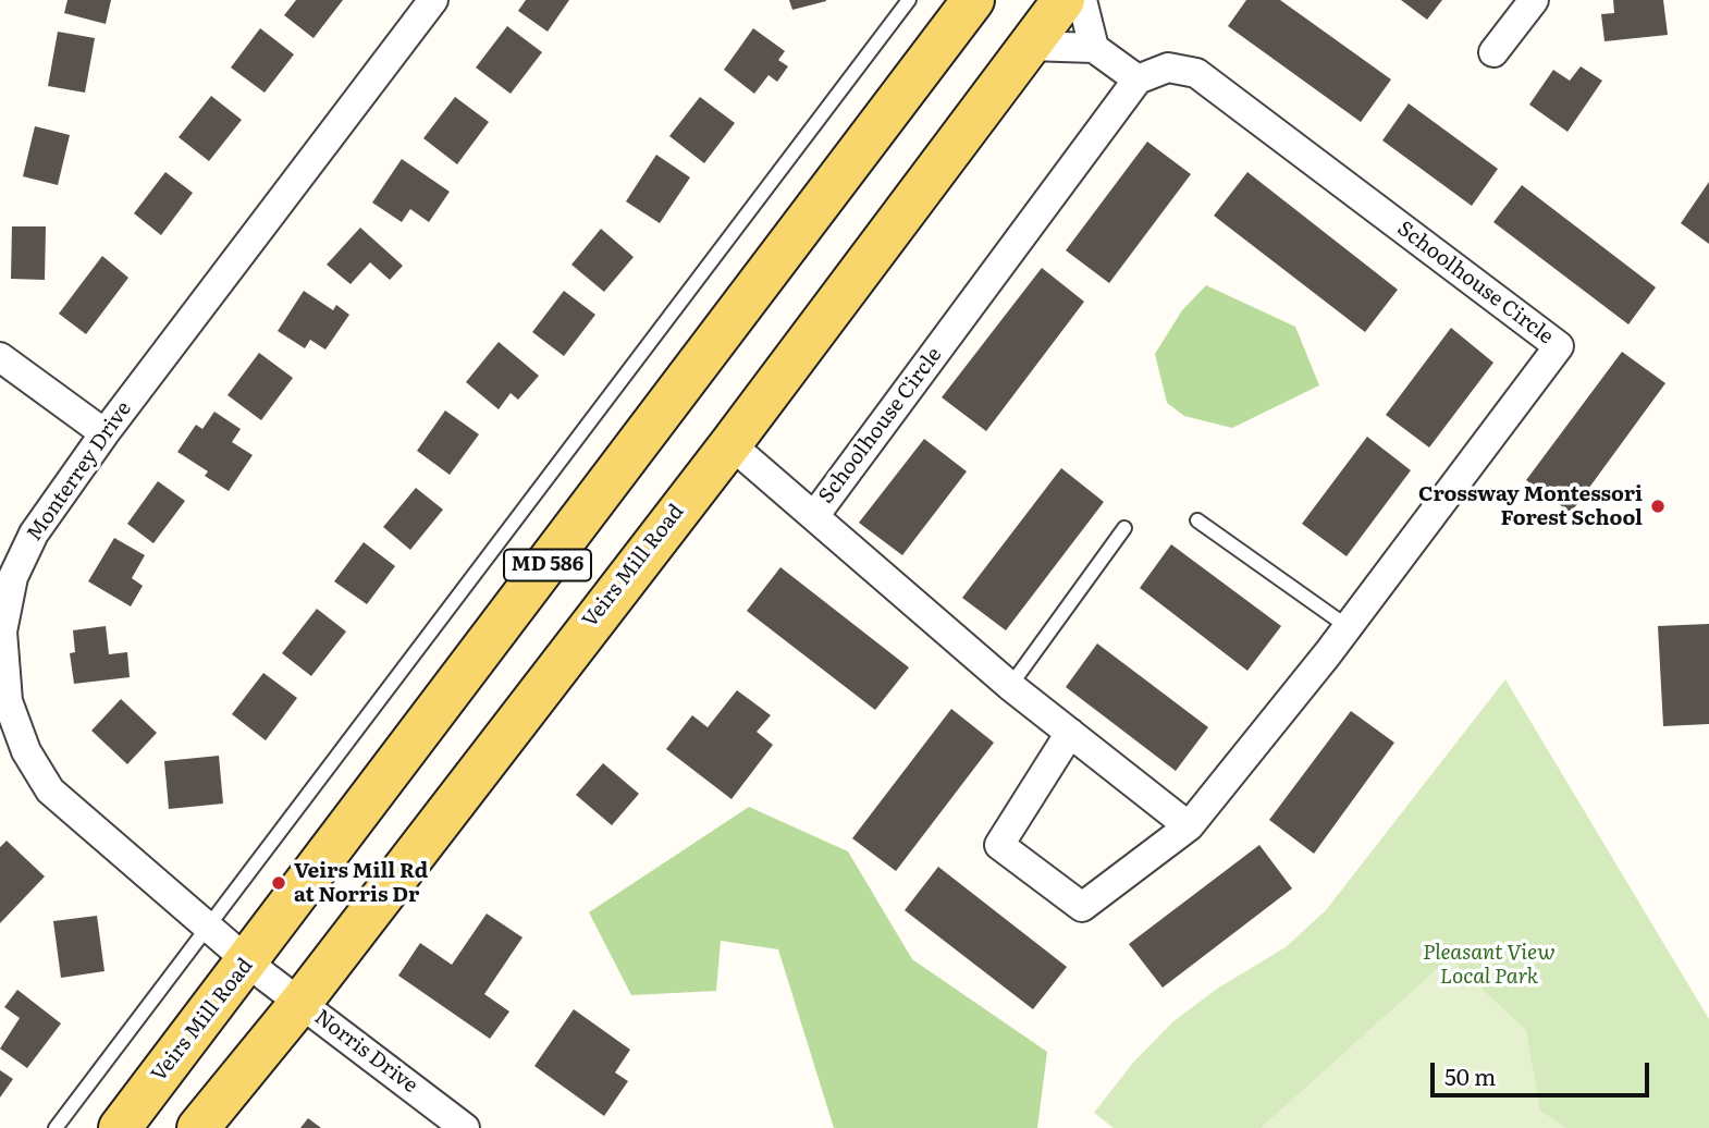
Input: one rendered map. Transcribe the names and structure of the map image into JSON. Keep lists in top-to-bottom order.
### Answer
{
  "streets": {
    "main road": ["MD 586", "Veirs Mill Road"],
    "street": ["Schoolhouse Circle", "Monterrey Drive", "Norris Drive"]
  },
  "crossings": [
    ["Schoolhouse Circle", "Veirs Mill Road"],
    ["Monterrey Drive", "Veirs Mill Road"],
    ["Monterrey Drive", "Norris Drive"],
    ["Veirs Mill Road", "Norris Drive"]
  ],
  "parks": ["Pleasant View Local Park"],
  "places": ["Crossway Montessori Forest School", "Veirs Mill Rd at Norris Dr"],
  "scale_bar": "50 m"
}
